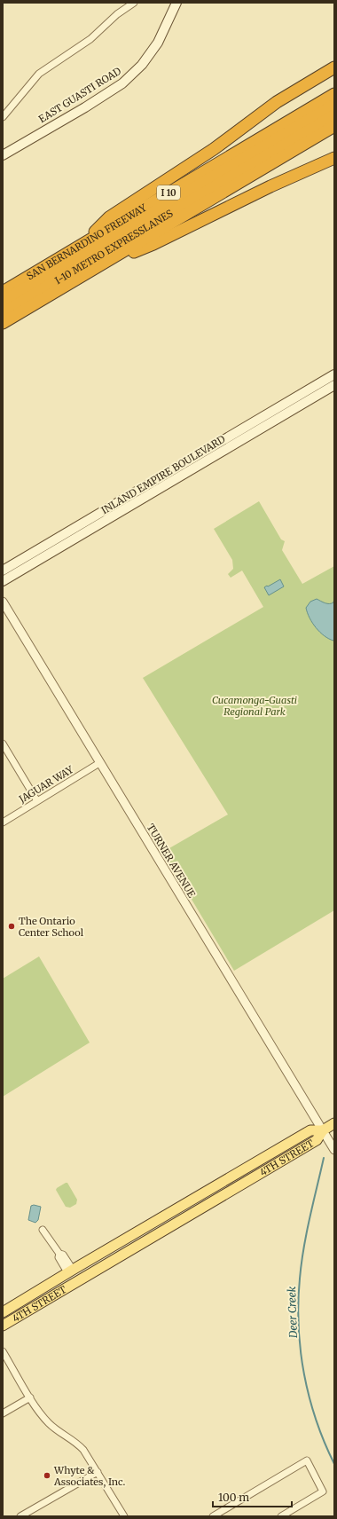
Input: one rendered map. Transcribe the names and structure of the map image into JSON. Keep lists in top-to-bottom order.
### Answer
{
  "streets": {
    "highway": ["I 10", "SAN BERNARDINO FREEWAY", "I-10 METRO EXPRESSLANES"],
    "main road": ["EAST GUASTI ROAD", "INLAND EMPIRE BOULEVARD", "4TH STREET"],
    "street": ["JAGUAR WAY", "TURNER AVENUE"]
  },
  "crossings": [
    ["JAGUAR WAY", "TURNER AVENUE"],
    ["TURNER AVENUE", "4TH STREET"]
  ],
  "water": ["Deer Creek"],
  "parks": ["Cucamonga-Guasti Regional Park"],
  "places": ["The Ontario Center School", "Whyte & Associates, Inc."],
  "scale_bar": "100 m"
}
